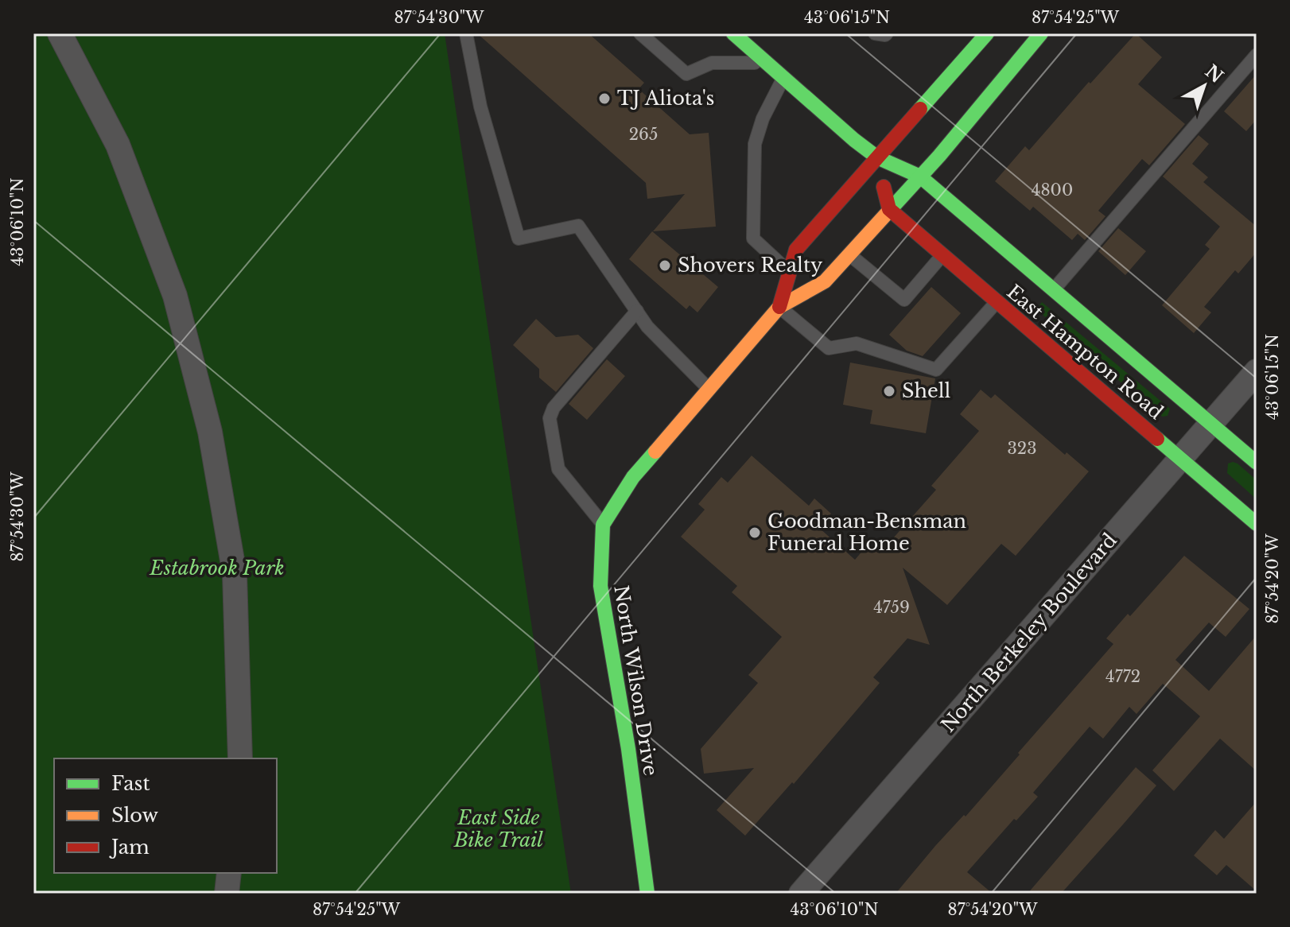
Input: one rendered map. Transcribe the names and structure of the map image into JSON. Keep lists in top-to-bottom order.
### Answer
{
  "streets": {
    "street": ["East Hampton Road", "North Berkeley Boulevard", "North Wilson Drive"]
  },
  "crossings": [
    ["East Hampton Road", "North Berkeley Boulevard"]
  ],
  "parks": ["Estabrook Park", "East Side Bike Trail"],
  "places": [
    "TJ Aliota's",
    "Shovers Realty",
    "Shell",
    "Goodman-Bensman Funeral Home"
  ],
  "house_numbers": [
    "265",
    "4800",
    "323",
    "4759",
    "4772"
  ],
  "legend": ["Fast", "Slow", "Jam"],
  "north": "top right",
  "coordinates": [
    "87°54'30\"W",
    "43°06'15\"N",
    "87°54'25\"W",
    "43°06'10\"N",
    "87°54'20\"W"
  ]
}
